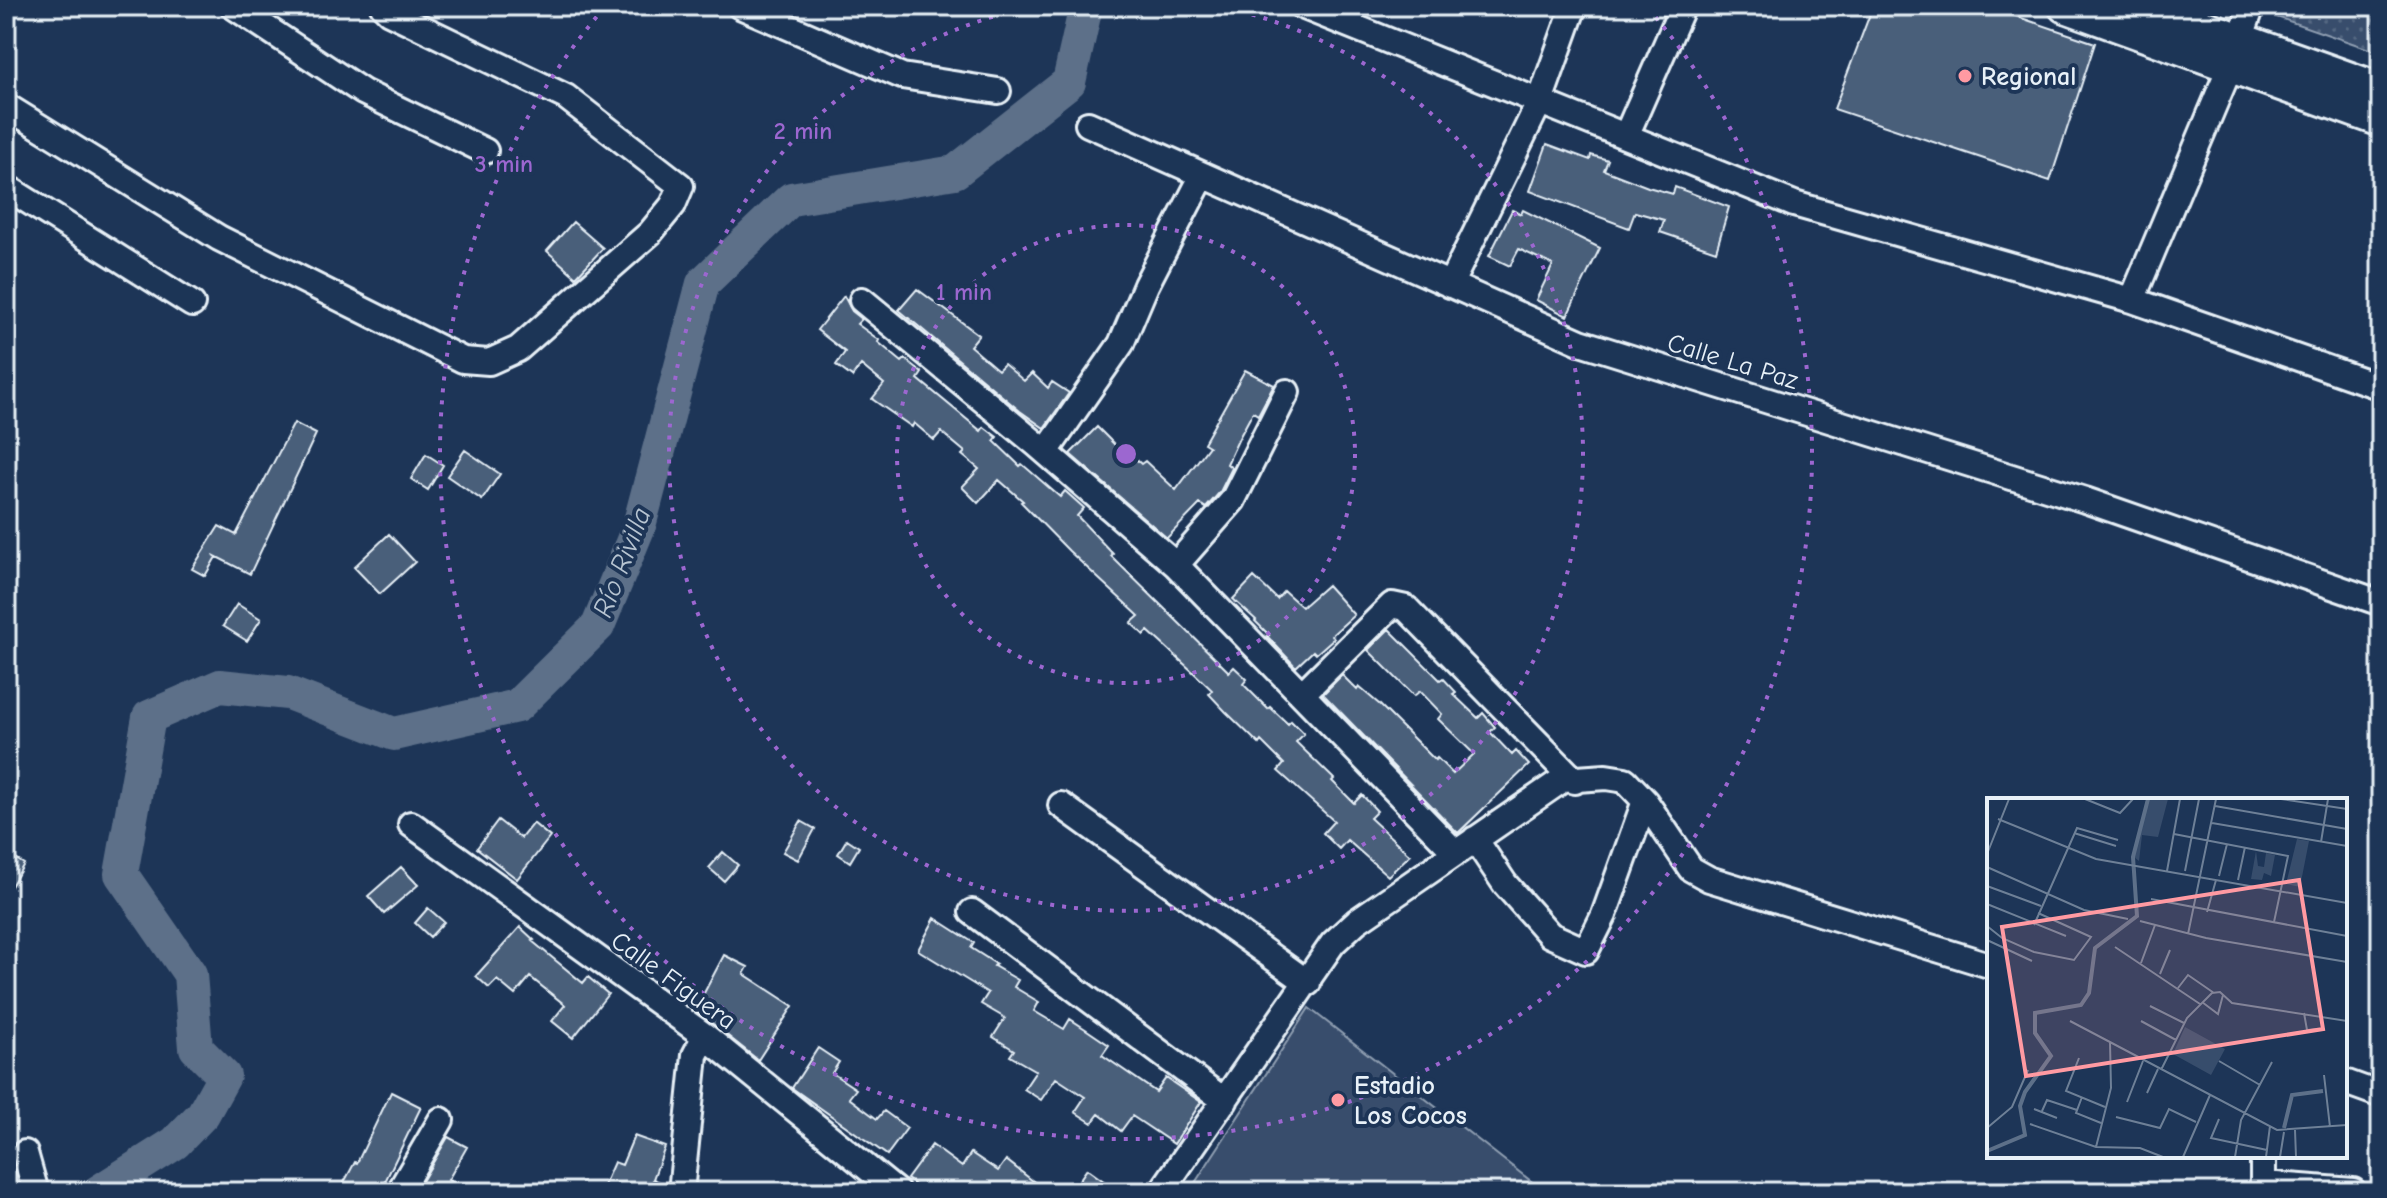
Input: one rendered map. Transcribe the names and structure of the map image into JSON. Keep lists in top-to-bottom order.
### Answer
{
  "streets": {
    "street": ["Calle La Paz", "Calle Figuera"]
  },
  "water": ["Río Rivilla"],
  "places": ["Regional", "Estadio Los Cocos"],
  "rings": ["2 min", "3 min", "1 min"]
}
